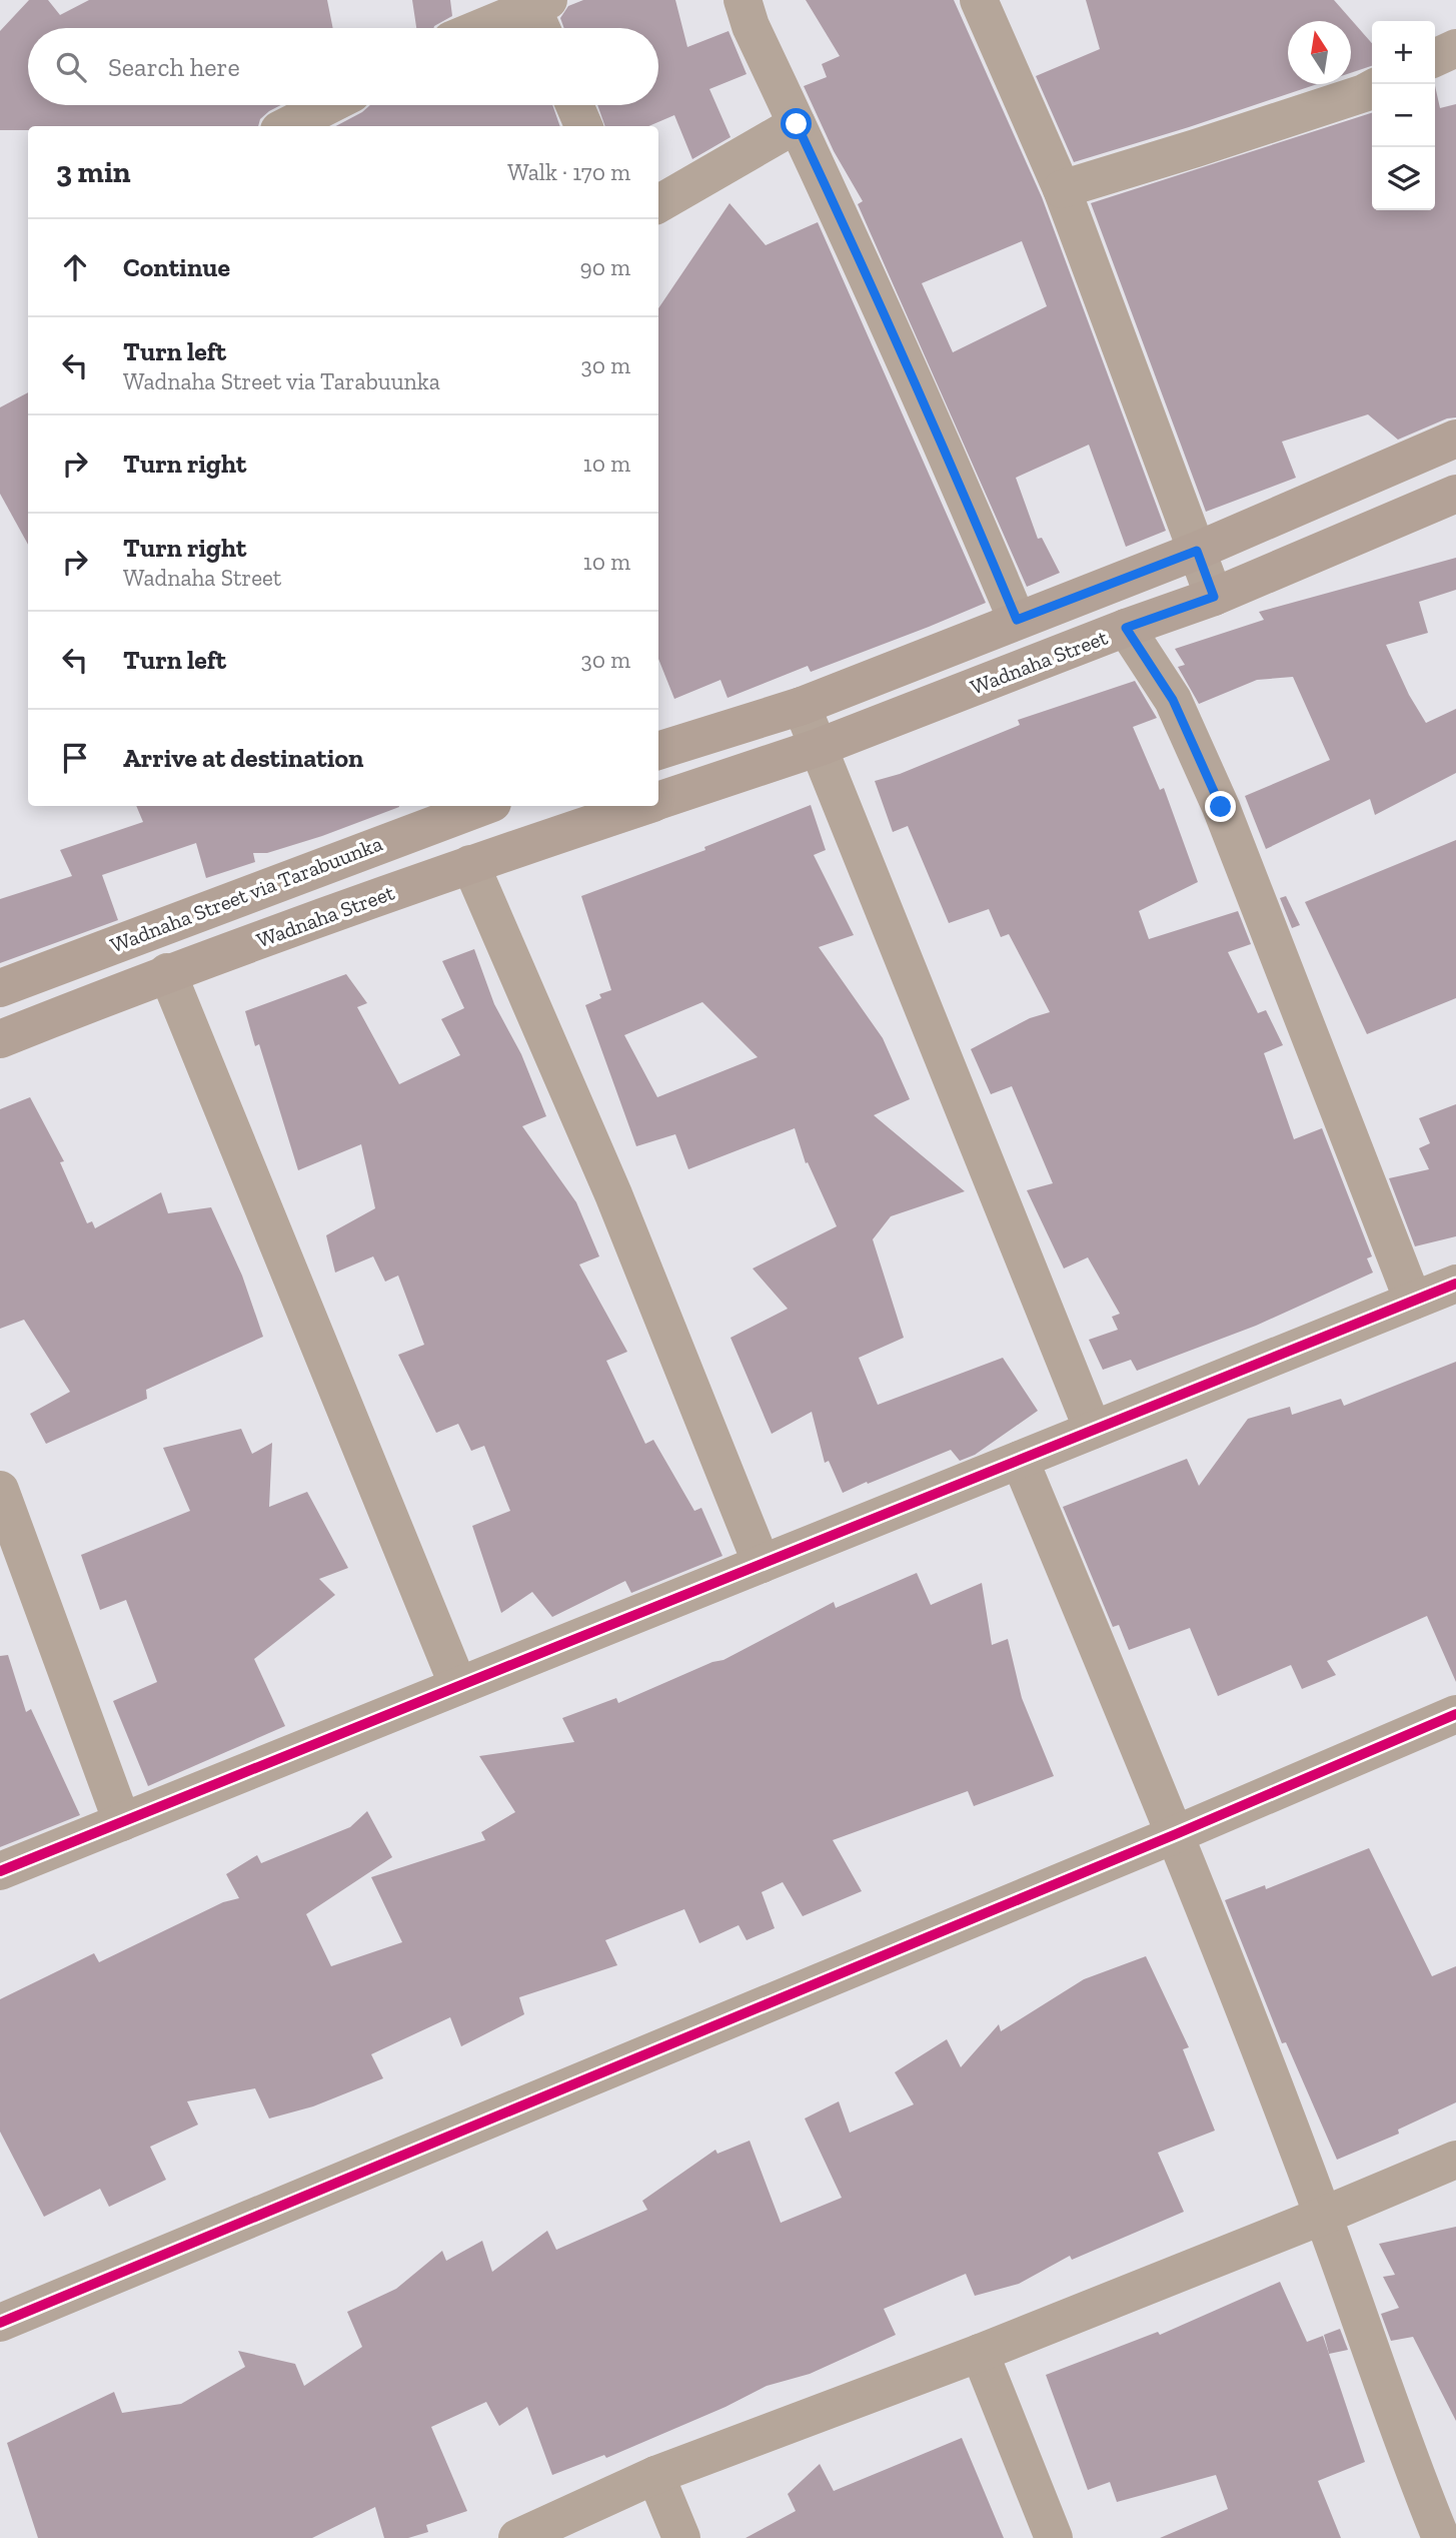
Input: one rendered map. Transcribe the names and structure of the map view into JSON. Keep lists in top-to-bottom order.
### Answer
{
  "streets": {
    "main road": ["Wadnaha Street", "Wadnaha Street via Tarabuunka"]
  },
  "north": "top",
  "page": {
    "map_buttons": ["+", "−"],
    "search": "Search here",
    "heading": ["3 min", "Walk · 170 m"],
    "list": [
      ["Continue", "90 m"],
      ["Turn left", "Wadnaha Street via Tarabuunka", "30 m"],
      ["Turn right", "10 m"],
      ["Turn right", "Wadnaha Street", "10 m"],
      ["Turn left", "30 m"],
      "Arrive at destination"
    ]
  }
}
